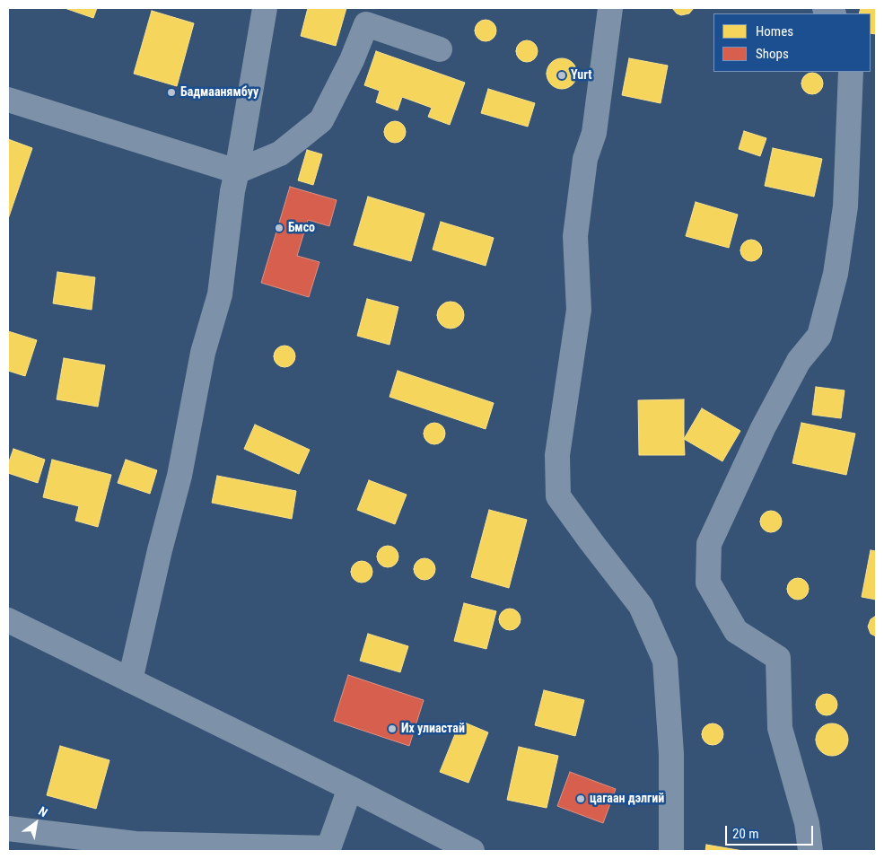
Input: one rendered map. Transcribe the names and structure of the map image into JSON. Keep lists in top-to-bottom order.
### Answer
{
  "places": [
    "Yurt",
    "Бадмаанямбуу",
    "Бмсо",
    "Их улиастай",
    "цагаан дэлгий"
  ],
  "legend": ["Homes", "Shops"],
  "scale_bar": "20 m",
  "north": "top right"
}
